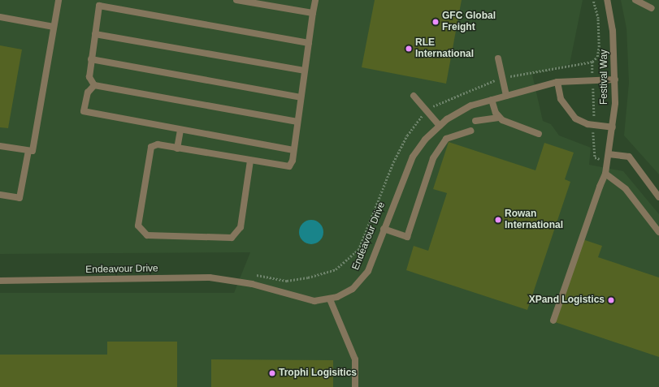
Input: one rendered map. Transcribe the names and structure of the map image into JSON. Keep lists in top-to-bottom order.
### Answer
{
  "streets": {
    "street": ["Festival Way", "Endeavour Drive"]
  },
  "crossings": [
    ["Festival Way", "Endeavour Drive"]
  ],
  "places": [
    "GFC Global Freight",
    "RLE International",
    "Rowan International",
    "XPand Logistics",
    "Trophi Logisitics"
  ]
}
